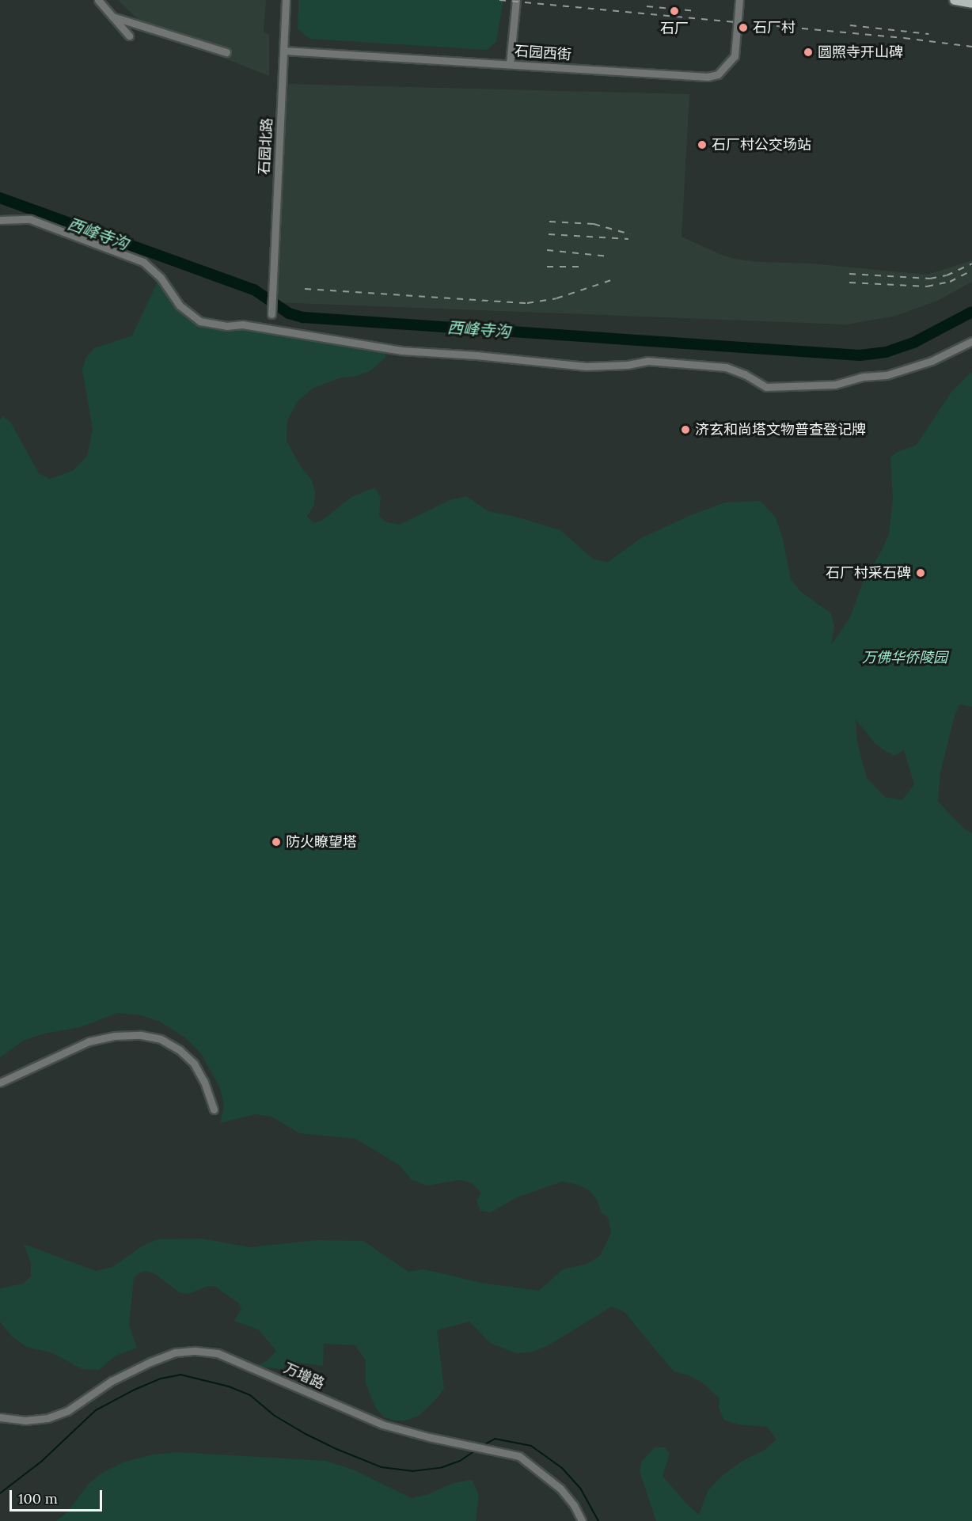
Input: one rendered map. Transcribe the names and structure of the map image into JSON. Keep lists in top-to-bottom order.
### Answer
{
  "streets": {
    "street": ["石园西街", "石园北路", "万增路"]
  },
  "crossings": [
    ["石园西街", "石园北路"]
  ],
  "water": ["西峰寺沟"],
  "parks": ["万佛华侨陵园"],
  "places": [
    "石厂",
    "石厂村",
    "圆照寺开山碑",
    "石厂村公交场站",
    "济玄和尚塔文物普查登记牌",
    "石厂村采石碑",
    "防火瞭望塔"
  ],
  "scale_bar": "100 m"
}
